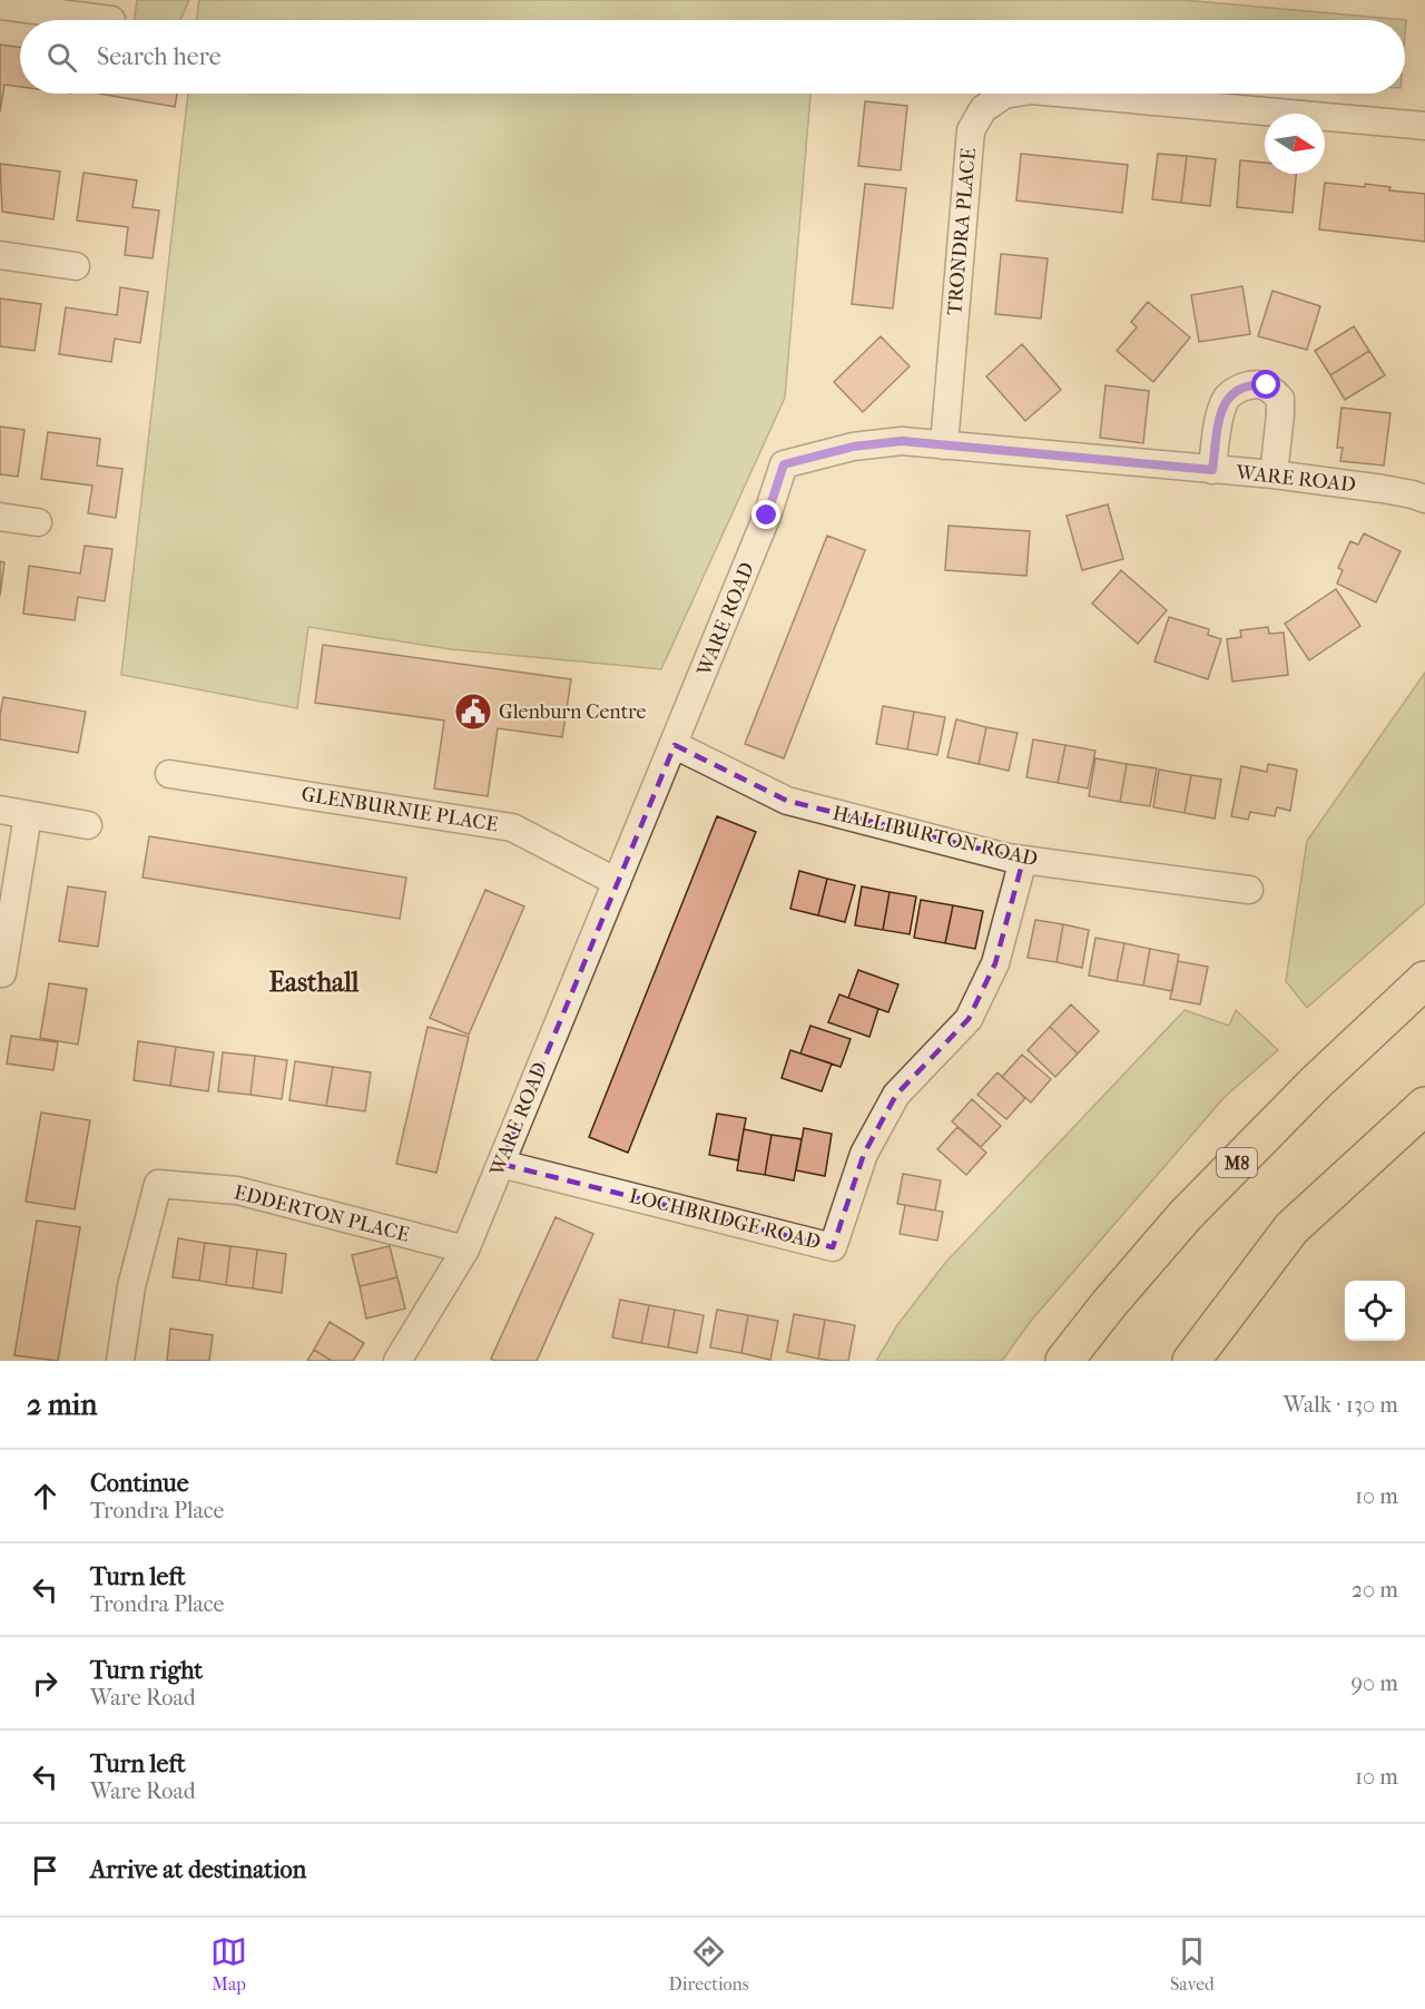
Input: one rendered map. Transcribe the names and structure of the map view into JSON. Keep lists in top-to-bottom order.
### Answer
{
  "streets": {
    "highway": ["M8"],
    "street": [
      "TRONDRA PLACE",
      "WARE ROAD",
      "GLENBURNIE PLACE",
      "HALLIBURTON ROAD",
      "EDDERTON PLACE",
      "LOCHBRIDGE ROAD"
    ]
  },
  "crossings": [
    ["TRONDRA PLACE", "WARE ROAD"],
    ["WARE ROAD", "GLENBURNIE PLACE"],
    ["WARE ROAD", "HALLIBURTON ROAD"],
    ["WARE ROAD", "EDDERTON PLACE"],
    ["WARE ROAD", "LOCHBRIDGE ROAD"],
    ["HALLIBURTON ROAD", "LOCHBRIDGE ROAD"]
  ],
  "districts": ["Easthall"],
  "places": {
    "public building": ["Glenburn Centre"]
  },
  "north": "right",
  "page": {
    "search": "Search here",
    "heading": ["2 min", "Walk · 130 m"],
    "list": [
      ["Continue", "Trondra Place", "10 m"],
      ["Turn left", "Trondra Place", "20 m"],
      ["Turn right", "Ware Road", "90 m"],
      ["Turn left", "Ware Road", "10 m"],
      "Arrive at destination"
    ],
    "nav": ["Map", "Directions", "Saved"]
  }
}
